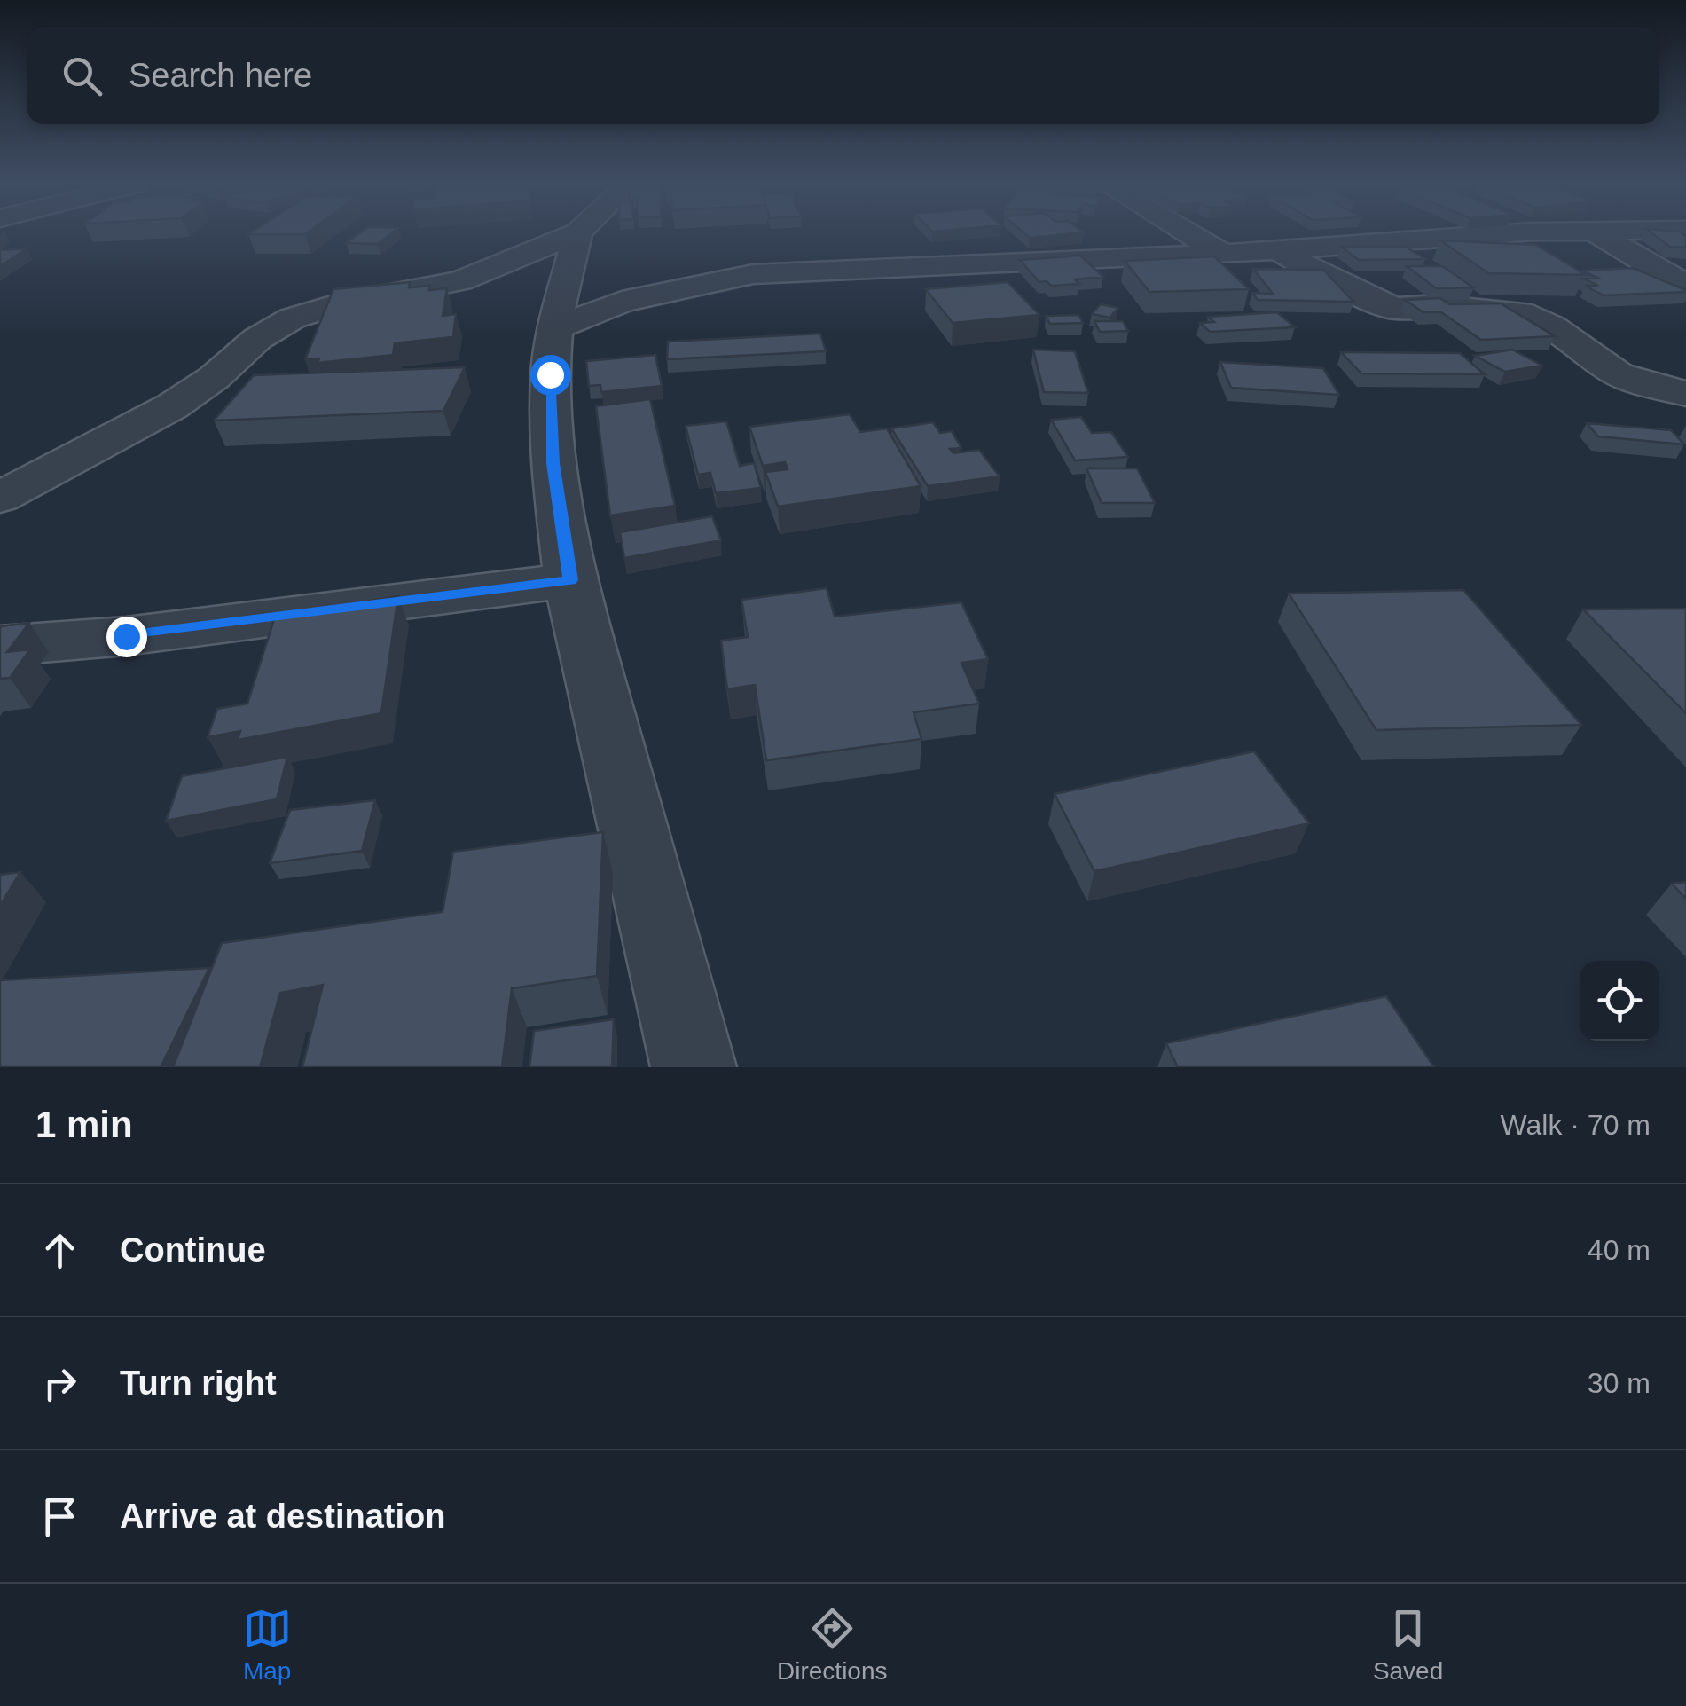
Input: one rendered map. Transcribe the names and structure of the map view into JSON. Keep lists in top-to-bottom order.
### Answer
{
  "page": {
    "search": "Search here",
    "heading": ["1 min", "Walk · 70 m"],
    "list": [
      ["Continue", "40 m"],
      ["Turn right", "30 m"],
      "Arrive at destination"
    ],
    "nav": ["Map", "Directions", "Saved"]
  }
}
